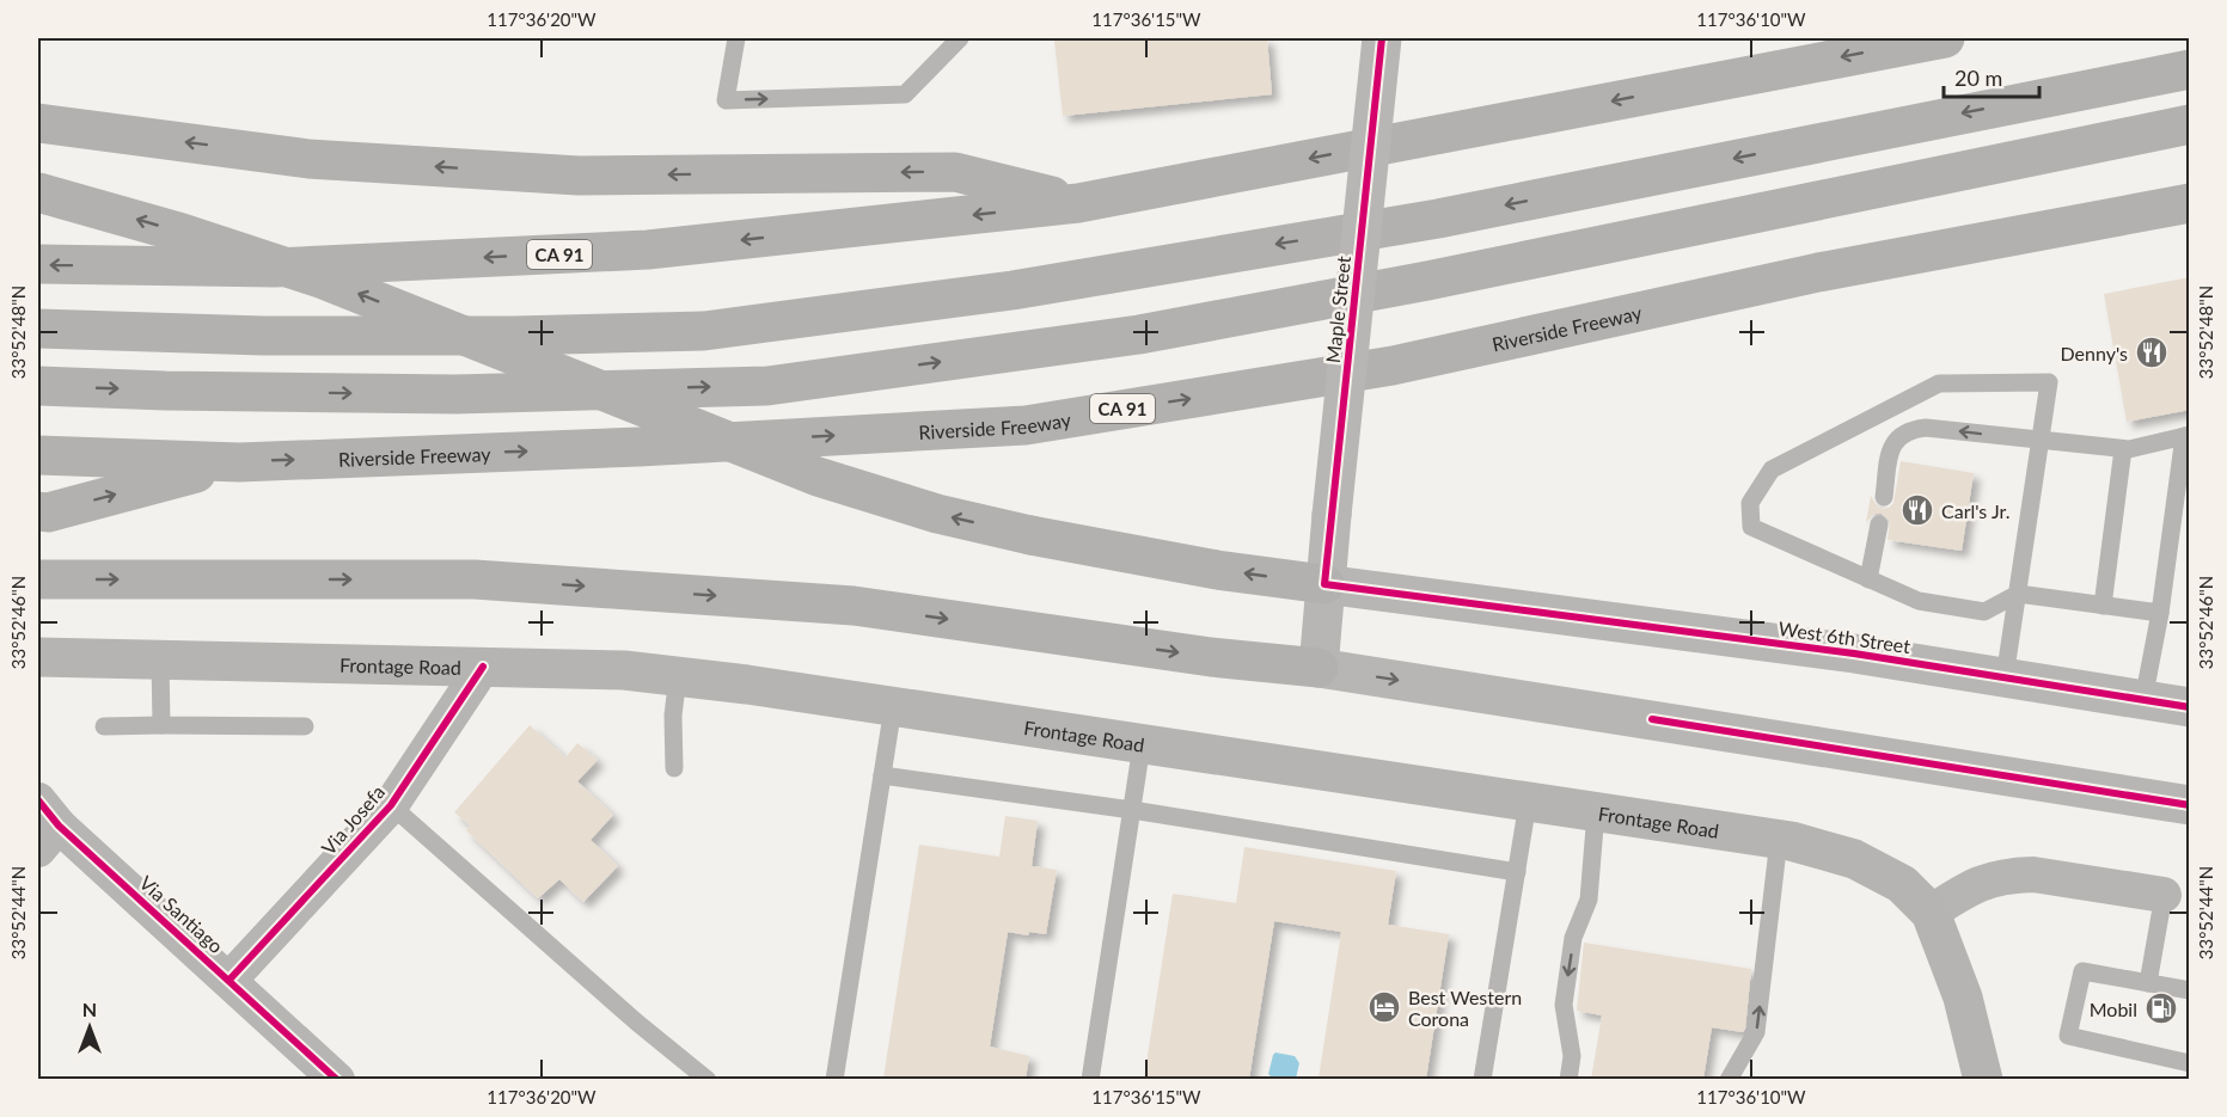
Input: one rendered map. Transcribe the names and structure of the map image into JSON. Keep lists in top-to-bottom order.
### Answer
{
  "streets": {
    "highway": ["CA 91", "Riverside Freeway"],
    "main road": ["Maple Street", "West 6th Street", "Frontage Road"],
    "street": ["Via Josefa", "Via Santiago"]
  },
  "crossings": [
    ["Maple Street", "West 6th Street"],
    ["Frontage Road", "Via Josefa"],
    ["Via Josefa", "Via Santiago"]
  ],
  "places": {
    "restaurant": ["Denny's", "Carl's Jr."],
    "hotel": ["Best Western Corona"],
    "fuel station": ["Mobil"]
  },
  "scale_bar": "20 m",
  "north": "top",
  "coordinates": [
    "117°36'20\"W",
    "117°36'15\"W",
    "117°36'10\"W",
    "33°52'48\"N",
    "33°52'46\"N",
    "33°52'44\"N"
  ]
}
